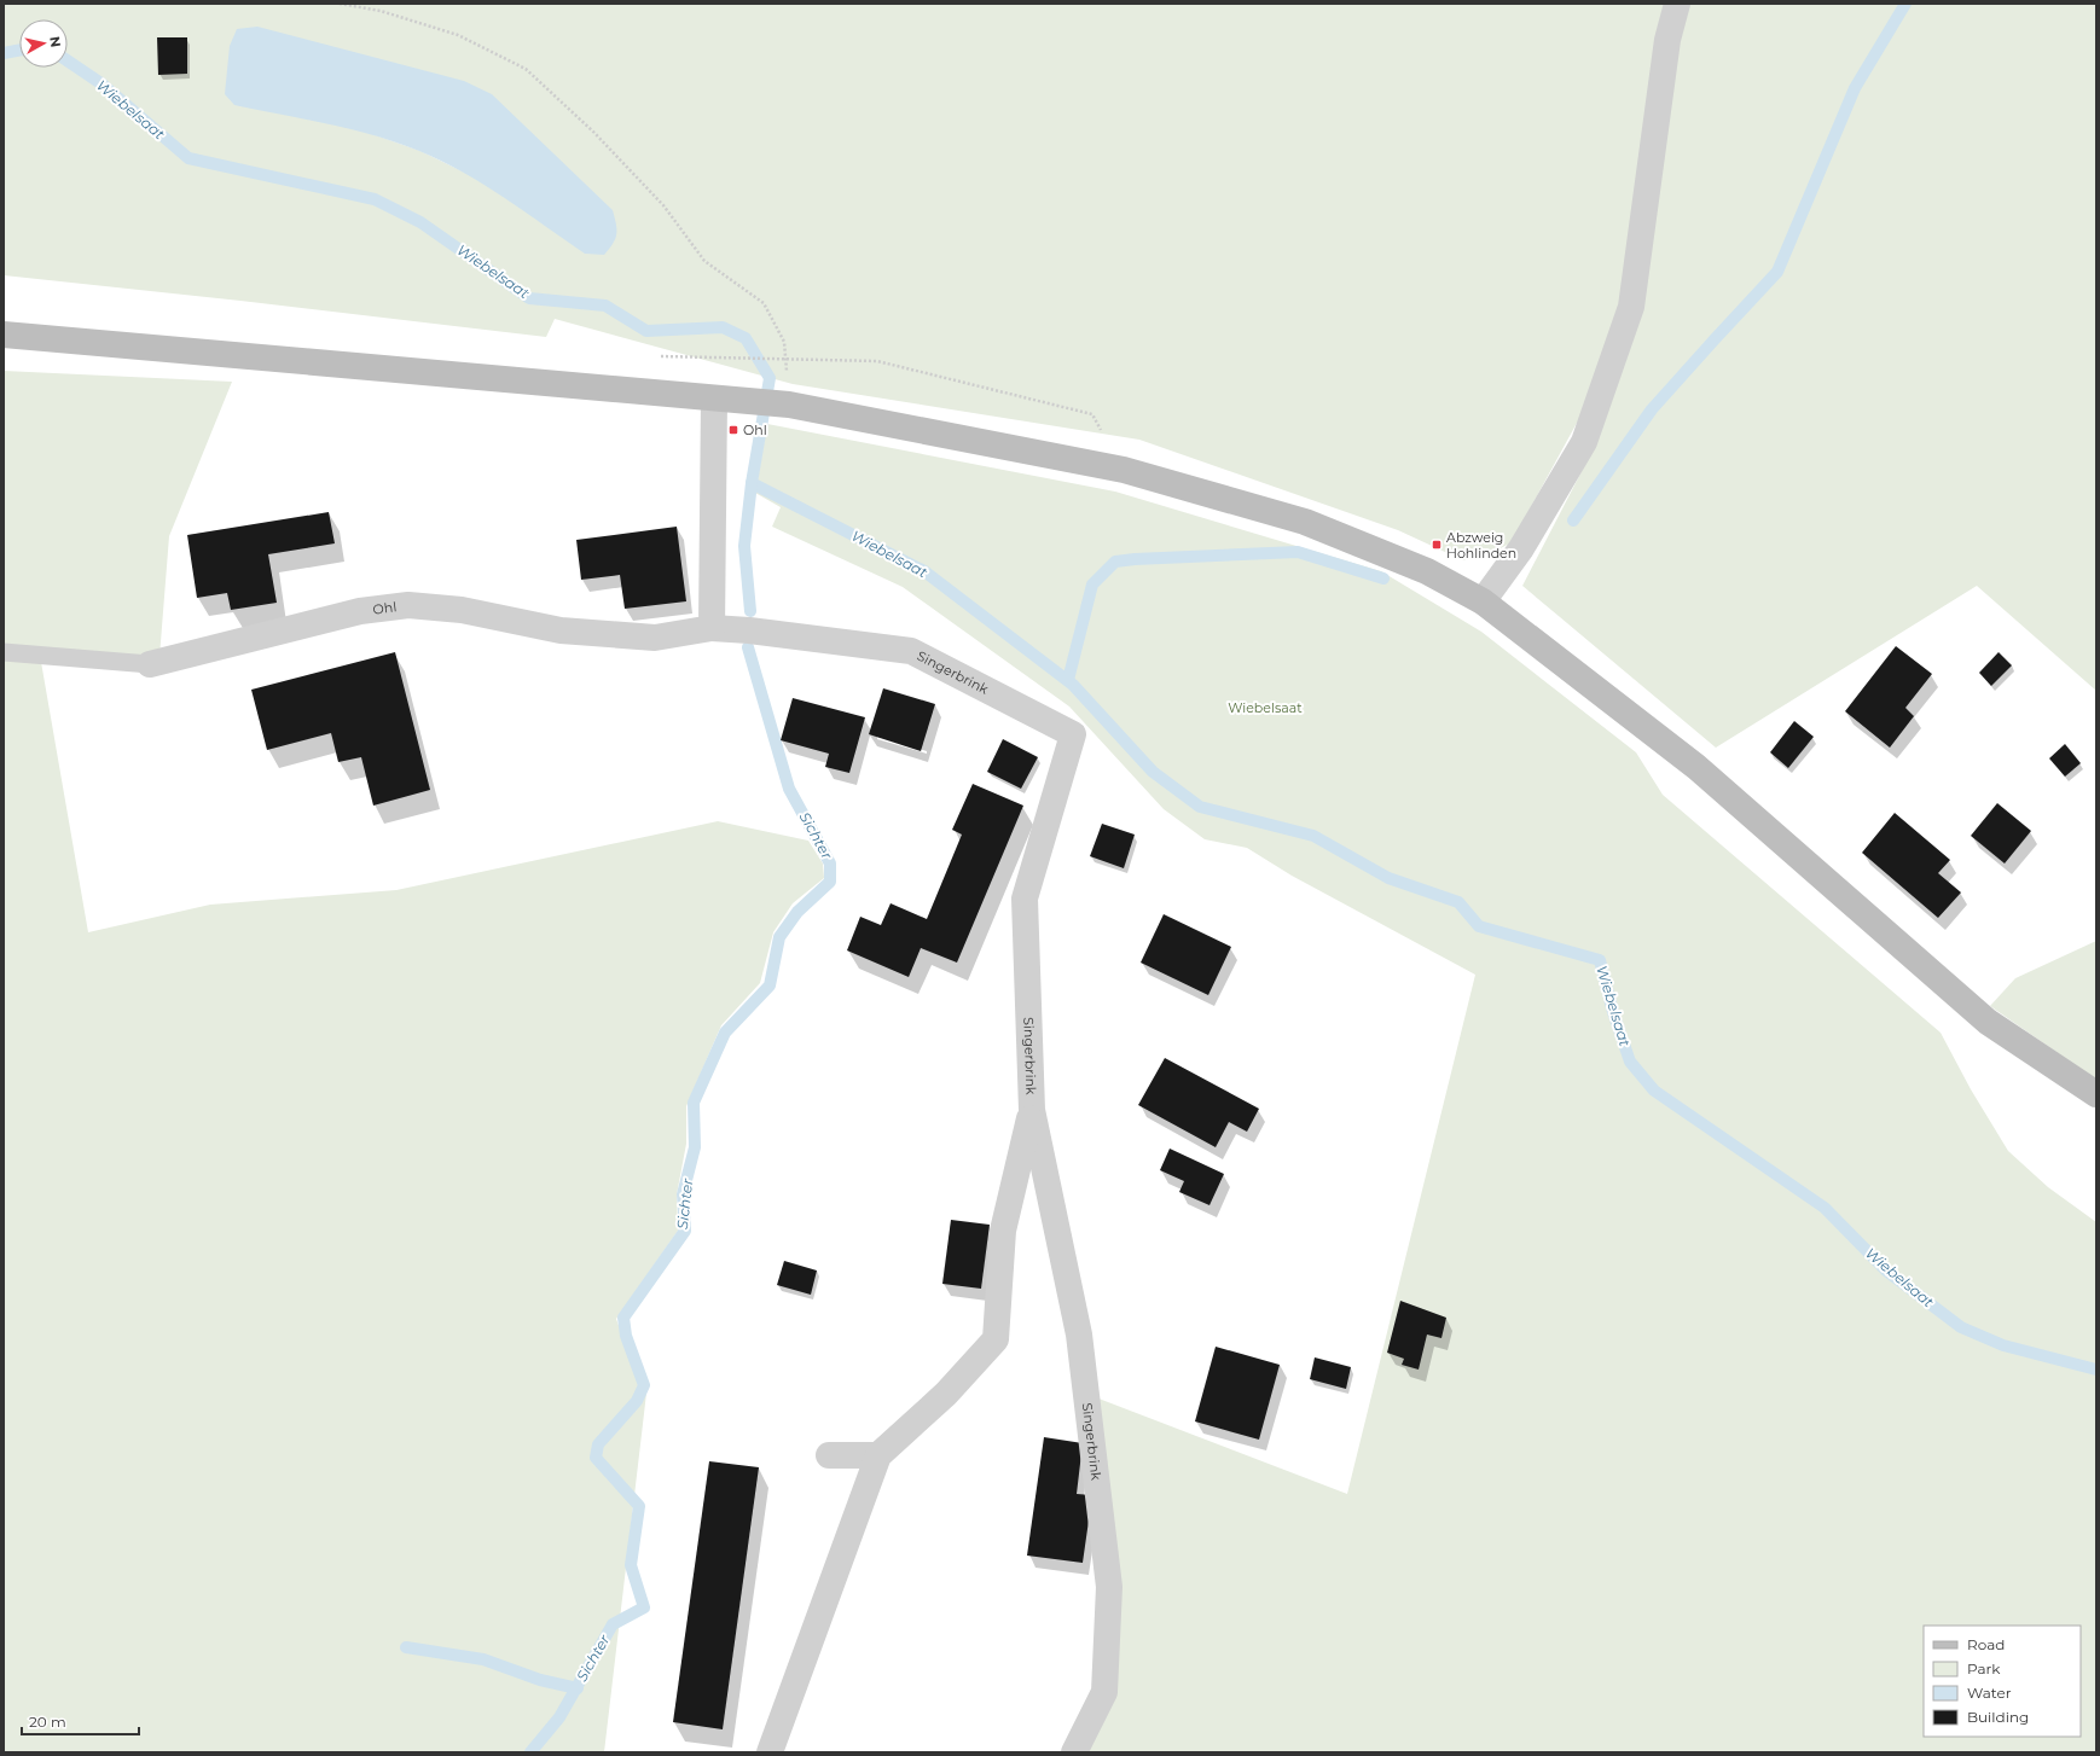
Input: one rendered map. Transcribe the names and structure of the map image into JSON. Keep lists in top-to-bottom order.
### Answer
{
  "streets": {
    "street": ["Ohl", "Singerbrink"]
  },
  "crossings": [
    ["Ohl", "Singerbrink"]
  ],
  "water": ["Wiebelsaat", "Sichter"],
  "parks": ["Wiebelsaat"],
  "places": {
    "transit": ["Ohl", "Abzweig Hohlinden"]
  },
  "legend": [
    "Road",
    "Park",
    "Water",
    "Building"
  ],
  "scale_bar": "20 m",
  "north": "right"
}
